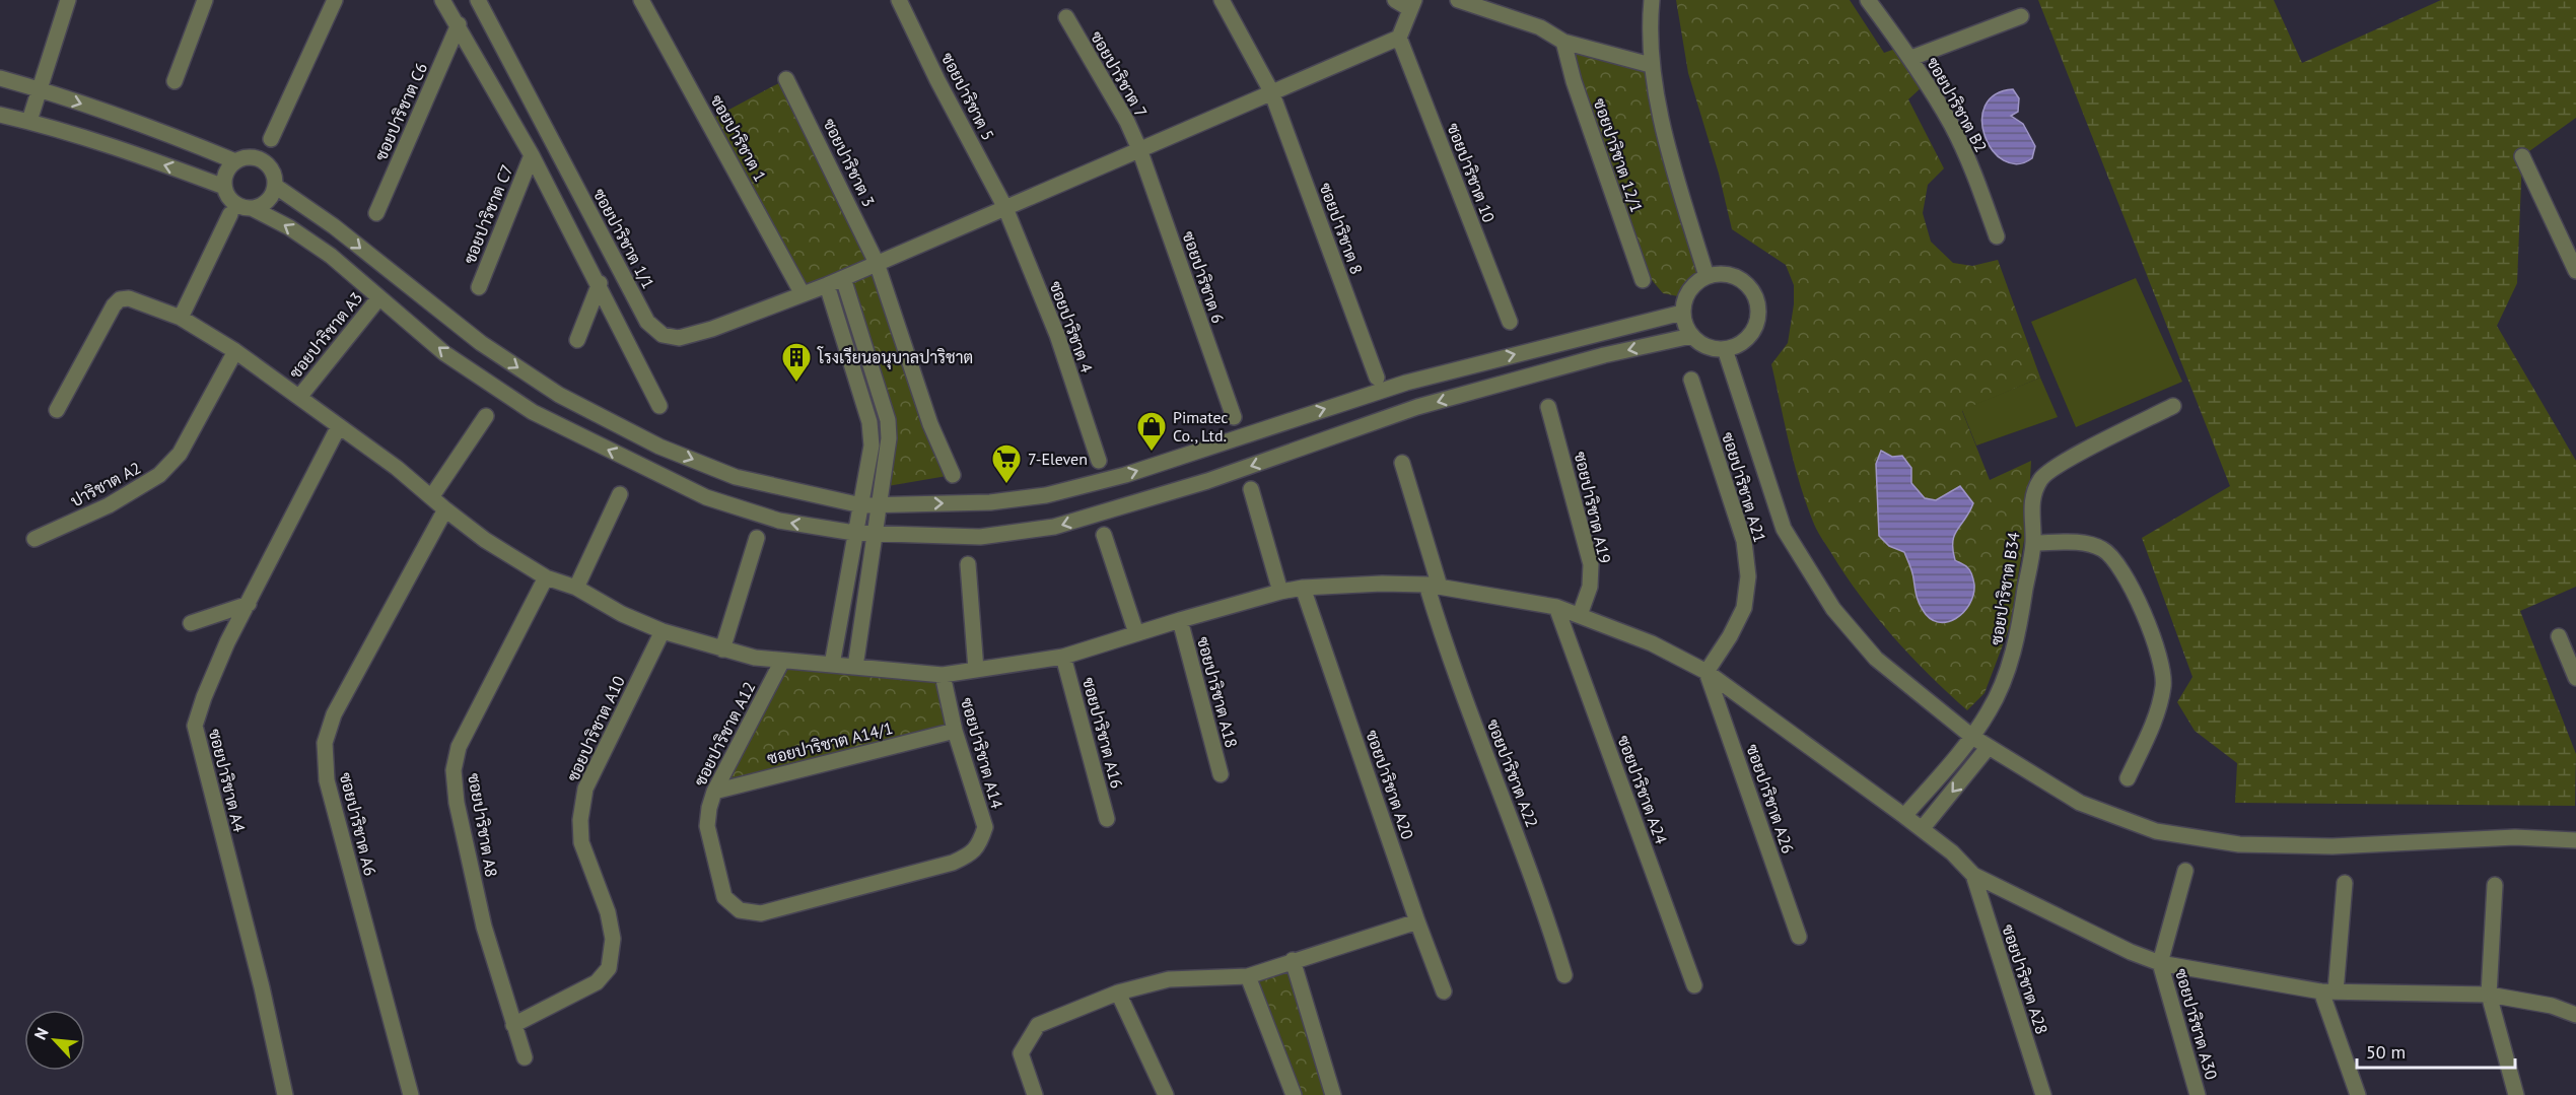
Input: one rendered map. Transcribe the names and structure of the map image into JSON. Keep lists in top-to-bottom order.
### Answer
{
  "streets": {
    "street": [
      "ซอยปาริชาต 7",
      "ซอยปาริชาต 5",
      "ซอยปาริชาต B2",
      "ซอยปาริชาต C6",
      "ซอยปาริชาต 1",
      "ซอยปาริชาต 12/1",
      "ซอยปาริชาต 3",
      "ซอยปาริชาต 10",
      "ซอยปาริชาต C7",
      "ซอยปาริชาต 8",
      "ซอยปาริชาต 1/1",
      "ซอยปาริชาต 6",
      "ซอยปาริชาต 4",
      "ซอยปาริชาต A3",
      "ปาริชาต A2",
      "ซอยปาริชาต A21",
      "ซอยปาริชาต A19",
      "ซอยปาริชาต B34",
      "ซอยปาริชาต A18",
      "ซอยปาริชาต A10",
      "ซอยปาริชาต A16",
      "ซอยปาริชาต A12",
      "ซอยปาริชาต A14/1",
      "ซอยปาริชาต A14",
      "ซอยปาริชาต A22",
      "ซอยปาริชาต A4",
      "ซอยปาริชาต A20",
      "ซอยปาริชาต A24",
      "ซอยปาริชาต A26",
      "ซอยปาริชาต A6",
      "ซอยปาริชาต A8",
      "ซอยปาริชาต A28",
      "ซอยปาริชาต A30"
    ]
  },
  "crossings": [
    ["ซอยปาริชาต 7", "ซอยปาริชาต 1/1"],
    ["ซอยปาริชาต 7", "ซอยปาริชาต 6"],
    ["ซอยปาริชาต 5", "ซอยปาริชาต 1/1"],
    ["ซอยปาริชาต 5", "ซอยปาริชาต 4"],
    ["ซอยปาริชาต 1", "ซอยปาริชาต 1/1"],
    ["ซอยปาริชาต 3", "ซอยปาริชาต 1/1"],
    ["ซอยปาริชาต 10", "ซอยปาริชาต 1/1"],
    ["ซอยปาริชาต 8", "ซอยปาริชาต 1/1"],
    ["ซอยปาริชาต 1/1", "ซอยปาริชาต 6"],
    ["ซอยปาริชาต 1/1", "ซอยปาริชาต 4"],
    ["ซอยปาริชาต A21", "ซอยปาริชาต A26"],
    ["ซอยปาริชาต A10", "ซอยปาริชาต A8"],
    ["ซอยปาริชาต A12", "ซอยปาริชาต A14/1"],
    ["ซอยปาริชาต A12", "ซอยปาริชาต A14"],
    ["ซอยปาริชาต A14/1", "ซอยปาริชาต A14"]
  ],
  "places": {
    "building": ["โรงเรียนอนุบาลปาริชาต"],
    "shop": ["Pimatec Co., Ltd."],
    "supermarket": ["7-Eleven"]
  },
  "scale_bar": "50 m",
  "north": "top left"
}
